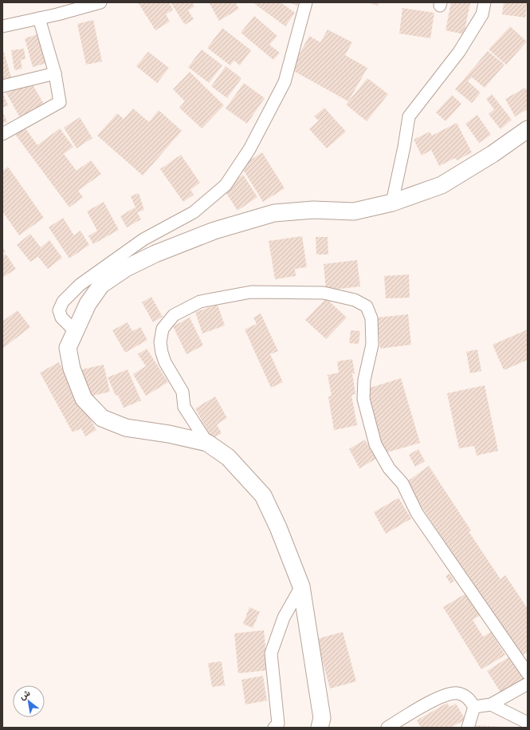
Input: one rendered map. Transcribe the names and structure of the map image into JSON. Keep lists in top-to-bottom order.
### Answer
{
  "north": "top left"
}
